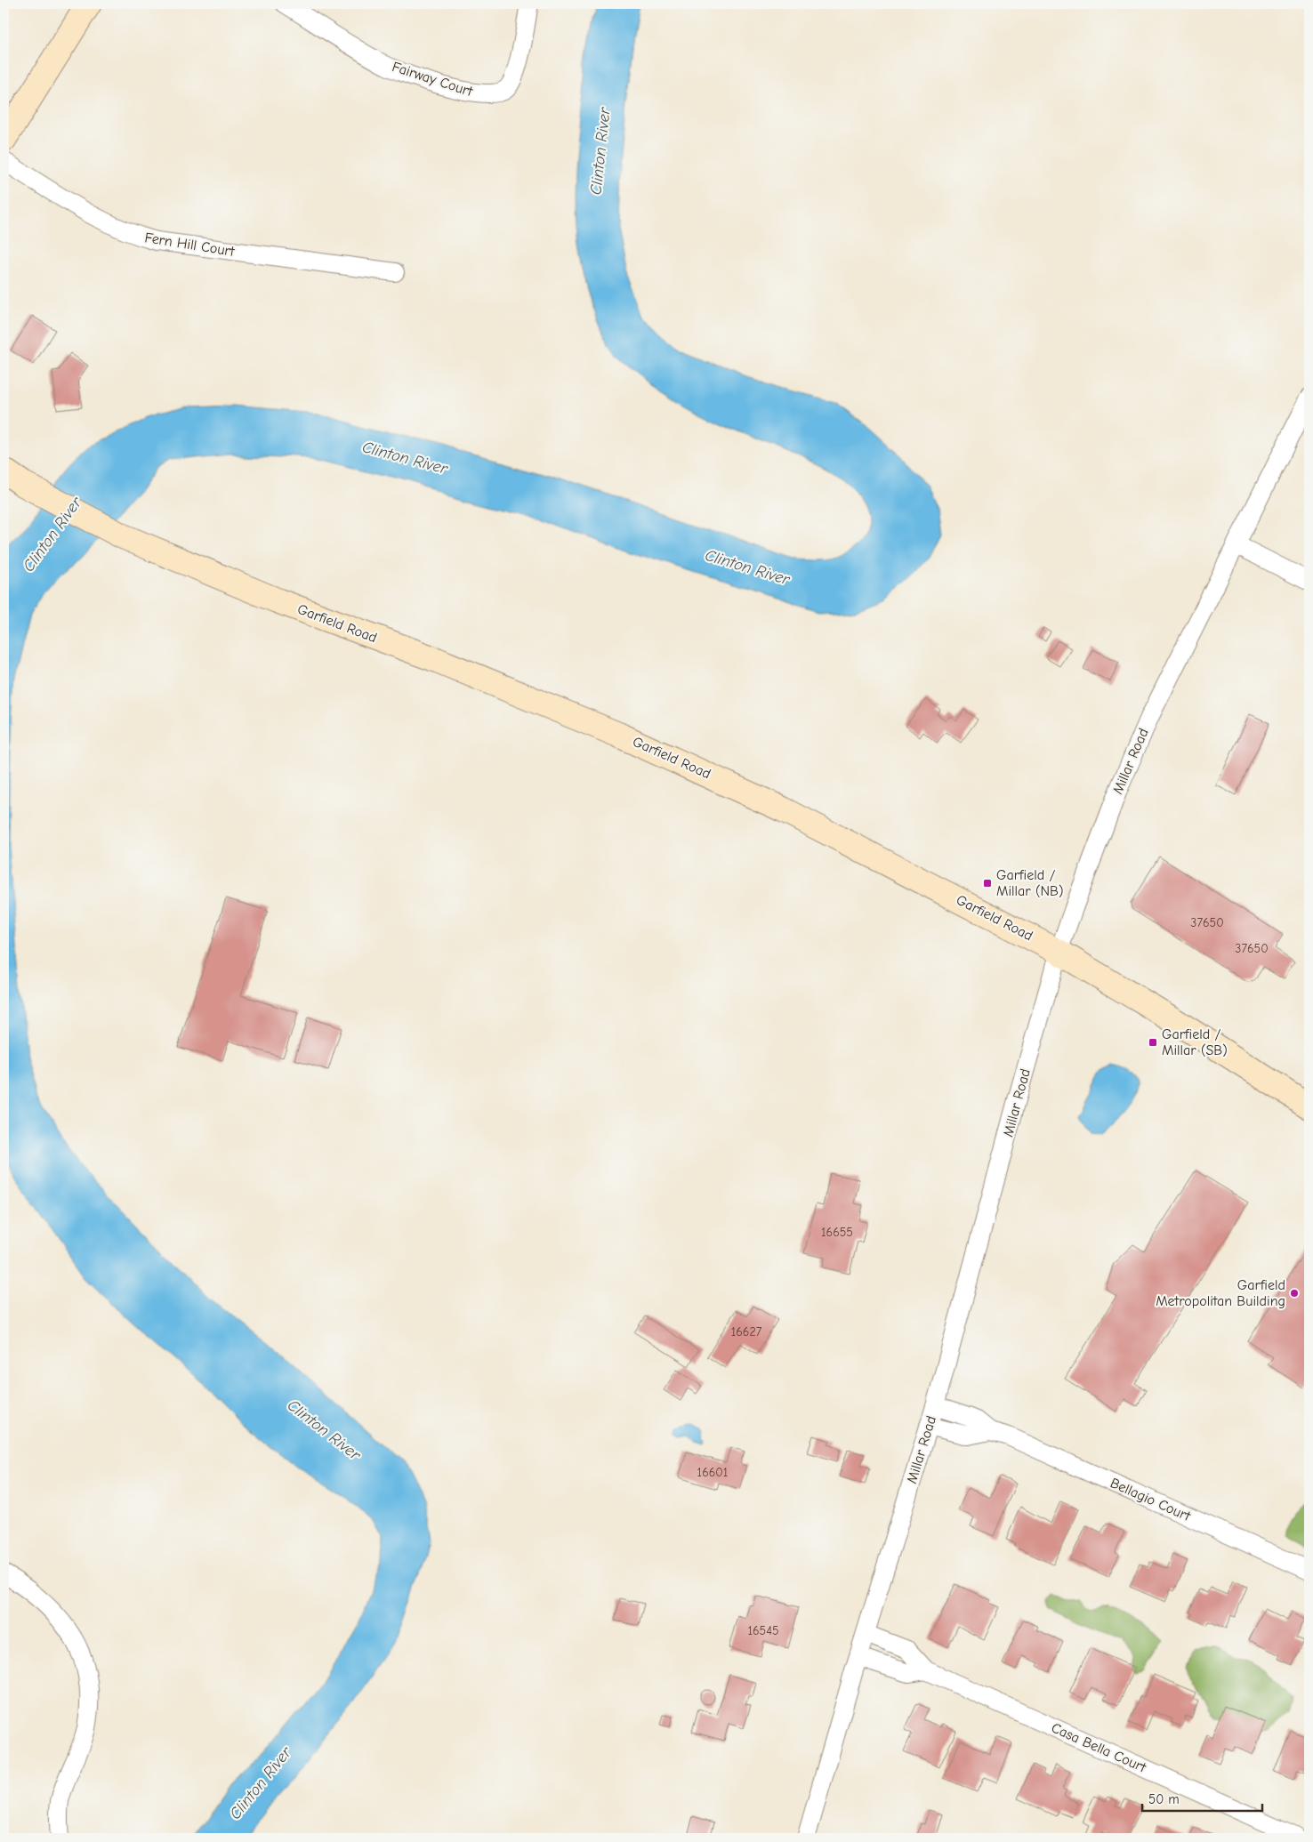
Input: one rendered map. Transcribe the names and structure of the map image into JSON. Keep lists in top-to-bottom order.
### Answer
{
  "streets": {
    "main road": ["Garfield Road"],
    "street": [
      "Fairway Court",
      "Fern Hill Court",
      "Millar Road",
      "Bellagio Court",
      "Casa Bella Court"
    ]
  },
  "crossings": [
    ["Garfield Road", "Millar Road"],
    ["Millar Road", "Bellagio Court"],
    ["Millar Road", "Casa Bella Court"]
  ],
  "water": ["Clinton River"],
  "places": {
    "transit": ["Garfield / Millar (NB)", "Garfield / Millar (SB)"],
    "other": ["Garfield Metropolitan Building"]
  },
  "house_numbers": [
    "37650",
    "37650",
    "16655",
    "16627",
    "16601",
    "16545"
  ],
  "scale_bar": "50 m"
}
